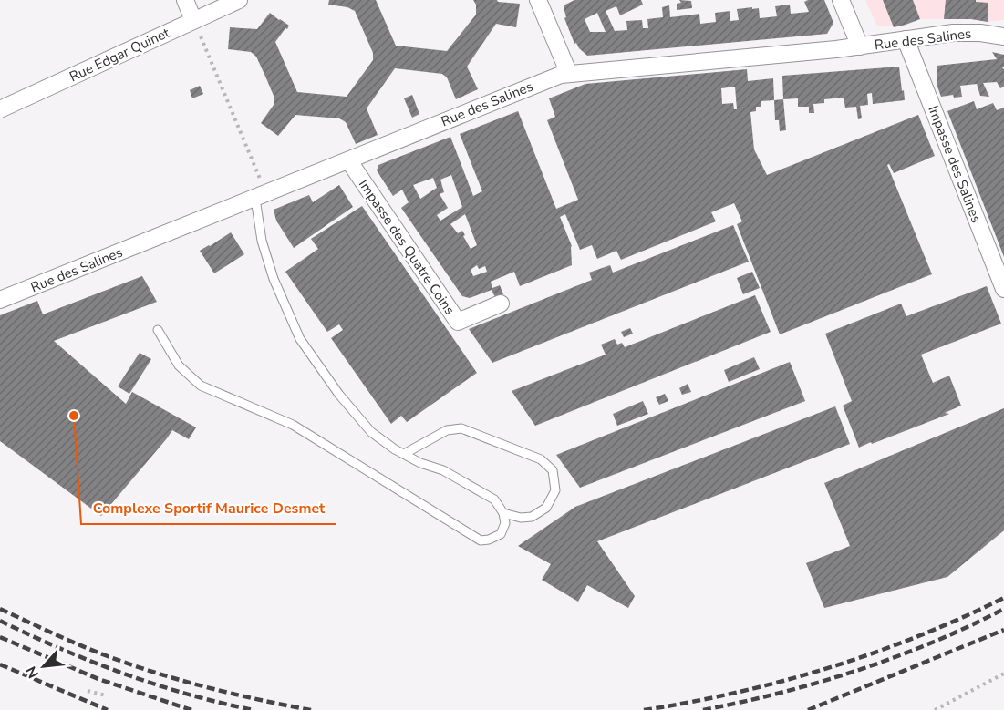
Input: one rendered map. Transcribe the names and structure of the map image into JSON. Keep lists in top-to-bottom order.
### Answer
{
  "streets": {
    "street": [
      "Rue des Salines",
      "Rue Edgar Quinet",
      "Impasse des Salines",
      "Impasse des Quatre Coins"
    ]
  },
  "crossings": [
    ["Rue des Salines", "Impasse des Salines"],
    ["Rue des Salines", "Impasse des Quatre Coins"]
  ],
  "places": ["Complexe Sportif Maurice Desmet"],
  "north": "bottom left"
}
